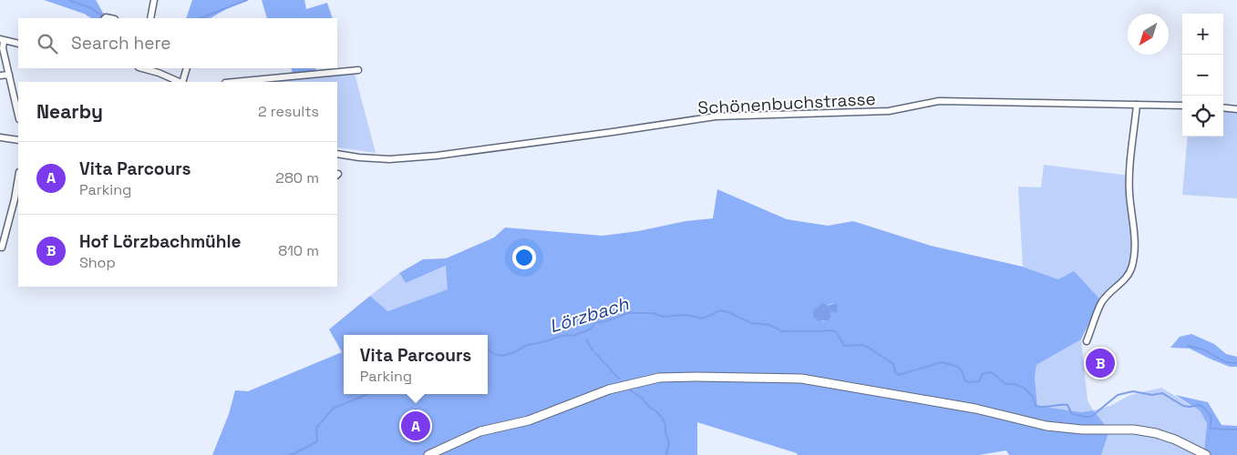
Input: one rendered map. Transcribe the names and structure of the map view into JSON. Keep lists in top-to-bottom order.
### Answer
{
  "streets": {
    "street": ["Schönenbuchstrasse"]
  },
  "water": ["Lörzbach"],
  "north": "bottom left",
  "page": {
    "map_buttons": ["+", "−"],
    "search": "Search here",
    "heading": ["Nearby", "2 results"],
    "list": [
      {
        "mark": "A",
        "name": "Vita Parcours",
        "note": "Parking",
        "value": "280 m"
      },
      {
        "mark": "B",
        "name": "Hof Lörzbachmühle",
        "note": "Shop",
        "value": "810 m"
      }
    ],
    "popup": ["Vita Parcours", "Parking"],
    "pins": ["B", "A"]
  }
}
